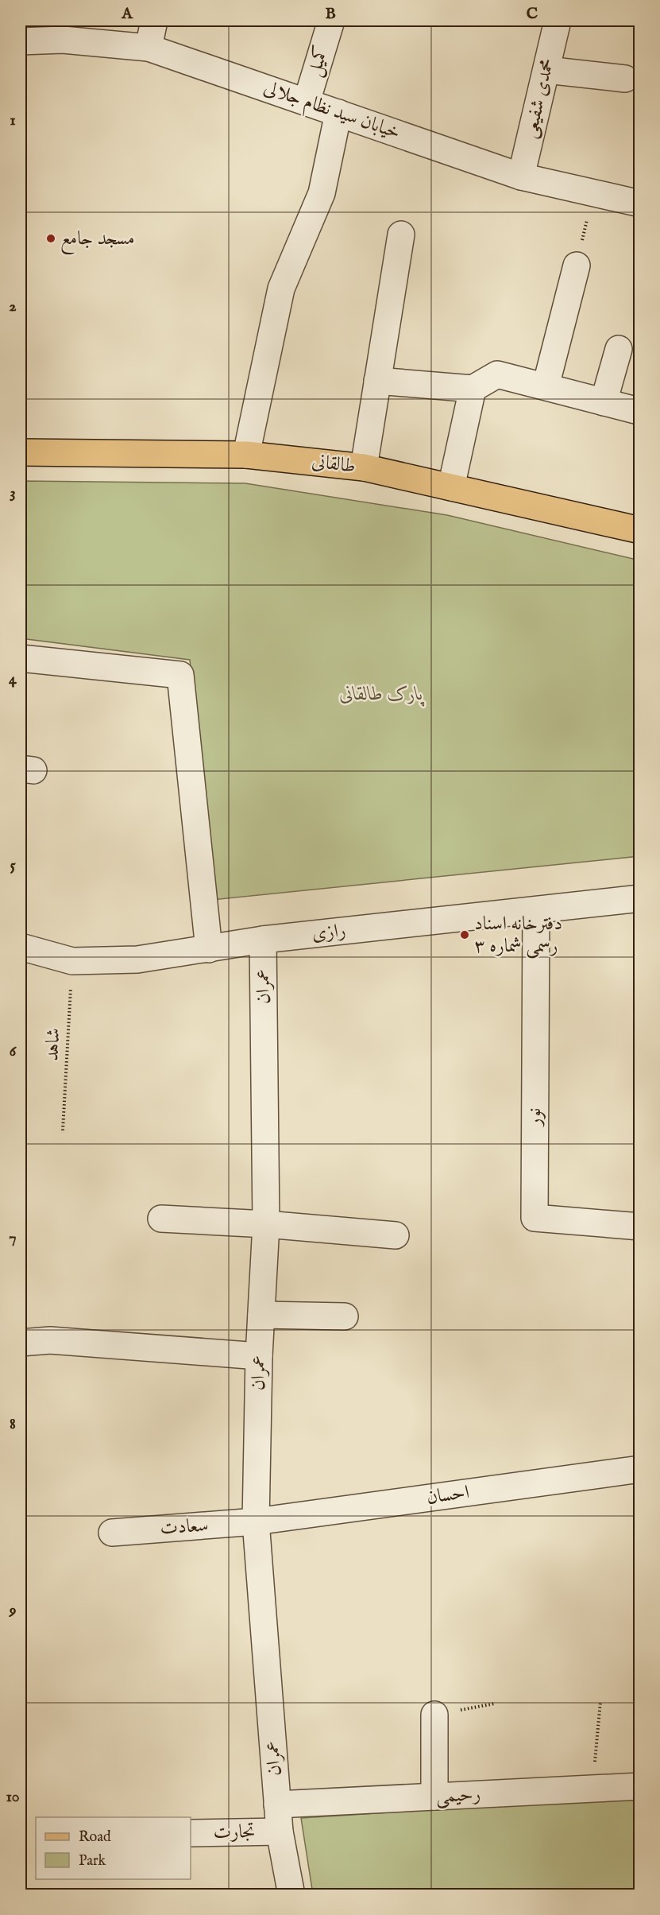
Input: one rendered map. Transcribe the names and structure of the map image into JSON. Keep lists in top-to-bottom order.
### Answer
{
  "streets": {
    "main road": ["طالقانی"],
    "street": [
      "کمیل",
      "محمدی شفیعی",
      "خیابان سید نظام جلالی",
      "رازی",
      "عمران",
      "نور",
      "احسان",
      "سعادت",
      "رحیمی",
      "تجارت"
    ],
    "path": ["شاهد"]
  },
  "crossings": [
    ["کمیل", "خیابان سید نظام جلالی"],
    ["محمدی شفیعی", "خیابان سید نظام جلالی"],
    ["رازی", "عمران"],
    ["رازی", "شاهد"],
    ["رازی", "نور"],
    ["عمران", "احسان"],
    ["عمران", "سعادت"],
    ["عمران", "رحیمی"],
    ["عمران", "تجارت"],
    ["احسان", "سعادت"]
  ],
  "parks": ["پارک طالقانی"],
  "places": ["مسجد جامع", "دفترخانه اسناد رسمی شماره ۳"],
  "legend": ["Road", "Park"],
  "grid": {
    "columns": ["A", "B", "C"],
    "rows": [
      "1",
      "2",
      "3",
      "4",
      "5",
      "6",
      "7",
      "8",
      "9",
      "10"
    ]
  }
}
